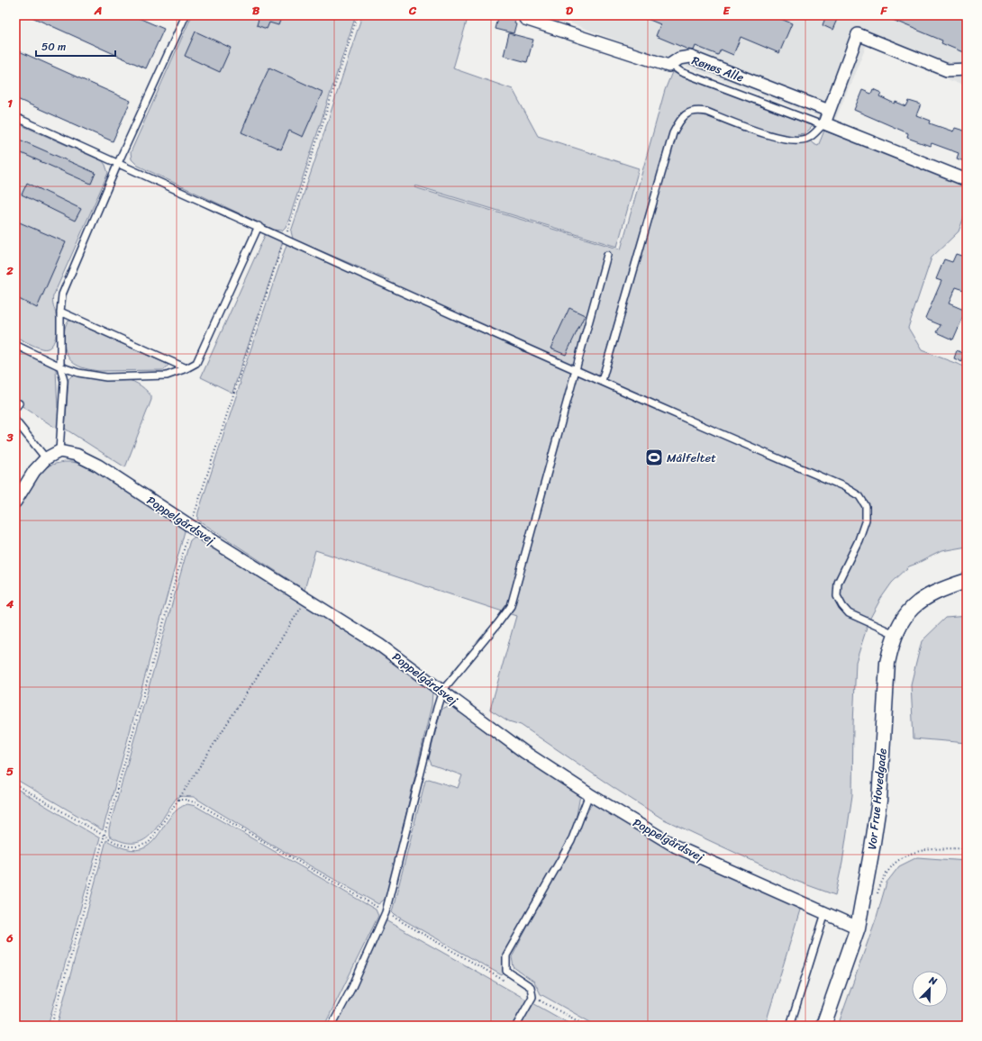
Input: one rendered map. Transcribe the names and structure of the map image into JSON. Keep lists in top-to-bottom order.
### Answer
{
  "streets": {
    "street": ["Rønøs Alle", "Poppelgårdsvej", "Vor Frue Hovedgade"]
  },
  "crossings": [
    ["Poppelgårdsvej", "Vor Frue Hovedgade"]
  ],
  "places": {
    "sports": ["Målfeltet"]
  },
  "scale_bar": "50 m",
  "north": "top right",
  "grid": {
    "columns": [
      "A",
      "B",
      "C",
      "D",
      "E",
      "F"
    ],
    "rows": [
      "1",
      "2",
      "3",
      "4",
      "5",
      "6"
    ]
  }
}
